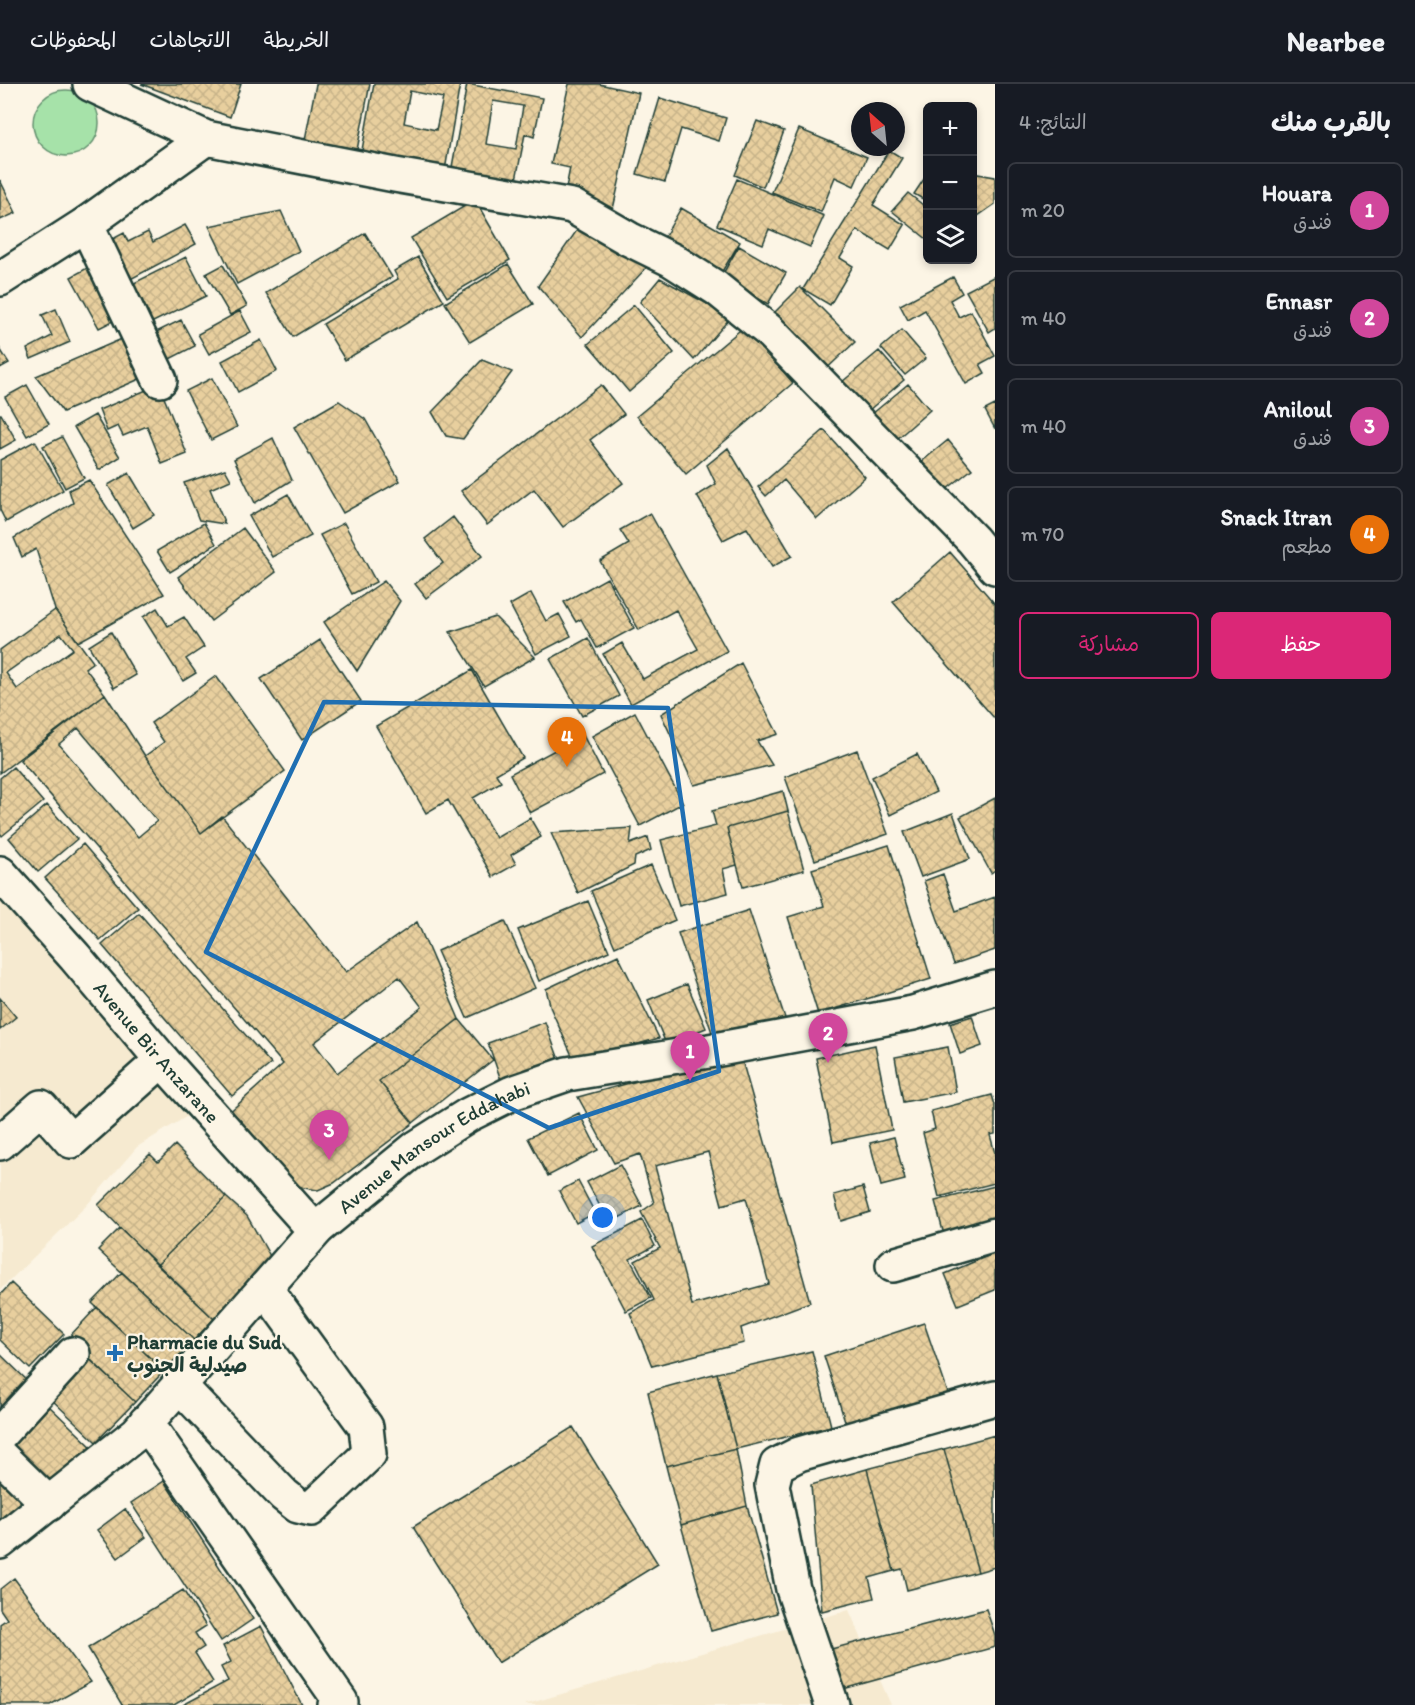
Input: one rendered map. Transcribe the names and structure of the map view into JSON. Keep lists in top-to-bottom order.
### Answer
{
  "streets": {
    "street": ["Avenue Bir Anzarane", "Avenue Mansour Eddahabi"]
  },
  "crossings": [
    ["Avenue Bir Anzarane", "Avenue Mansour Eddahabi"]
  ],
  "places": {
    "health": ["Pharmacie du Sud صيدلية الجنوب"]
  },
  "north": "top left",
  "page": {
    "header": "Nearbee",
    "nav": ["الخريطة", "الاتجاهات", "المحفوظات"],
    "heading": ["بالقرب منك", "النتائج: 4"],
    "map_buttons": ["+", "−"],
    "list": [
      {
        "mark": "1",
        "name": "Houara",
        "note": "فندق",
        "value": "20 m"
      },
      {
        "mark": "2",
        "name": "Ennasr",
        "note": "فندق",
        "value": "40 m"
      },
      {
        "mark": "3",
        "name": "Aniloul",
        "note": "فندق",
        "value": "40 m"
      },
      {
        "mark": "4",
        "name": "Snack Itran",
        "note": "مطعم",
        "value": "70 m"
      }
    ],
    "buttons": ["حفظ", "مشاركة"],
    "pins": [
      "4",
      "2",
      "1",
      "3"
    ]
  }
}
